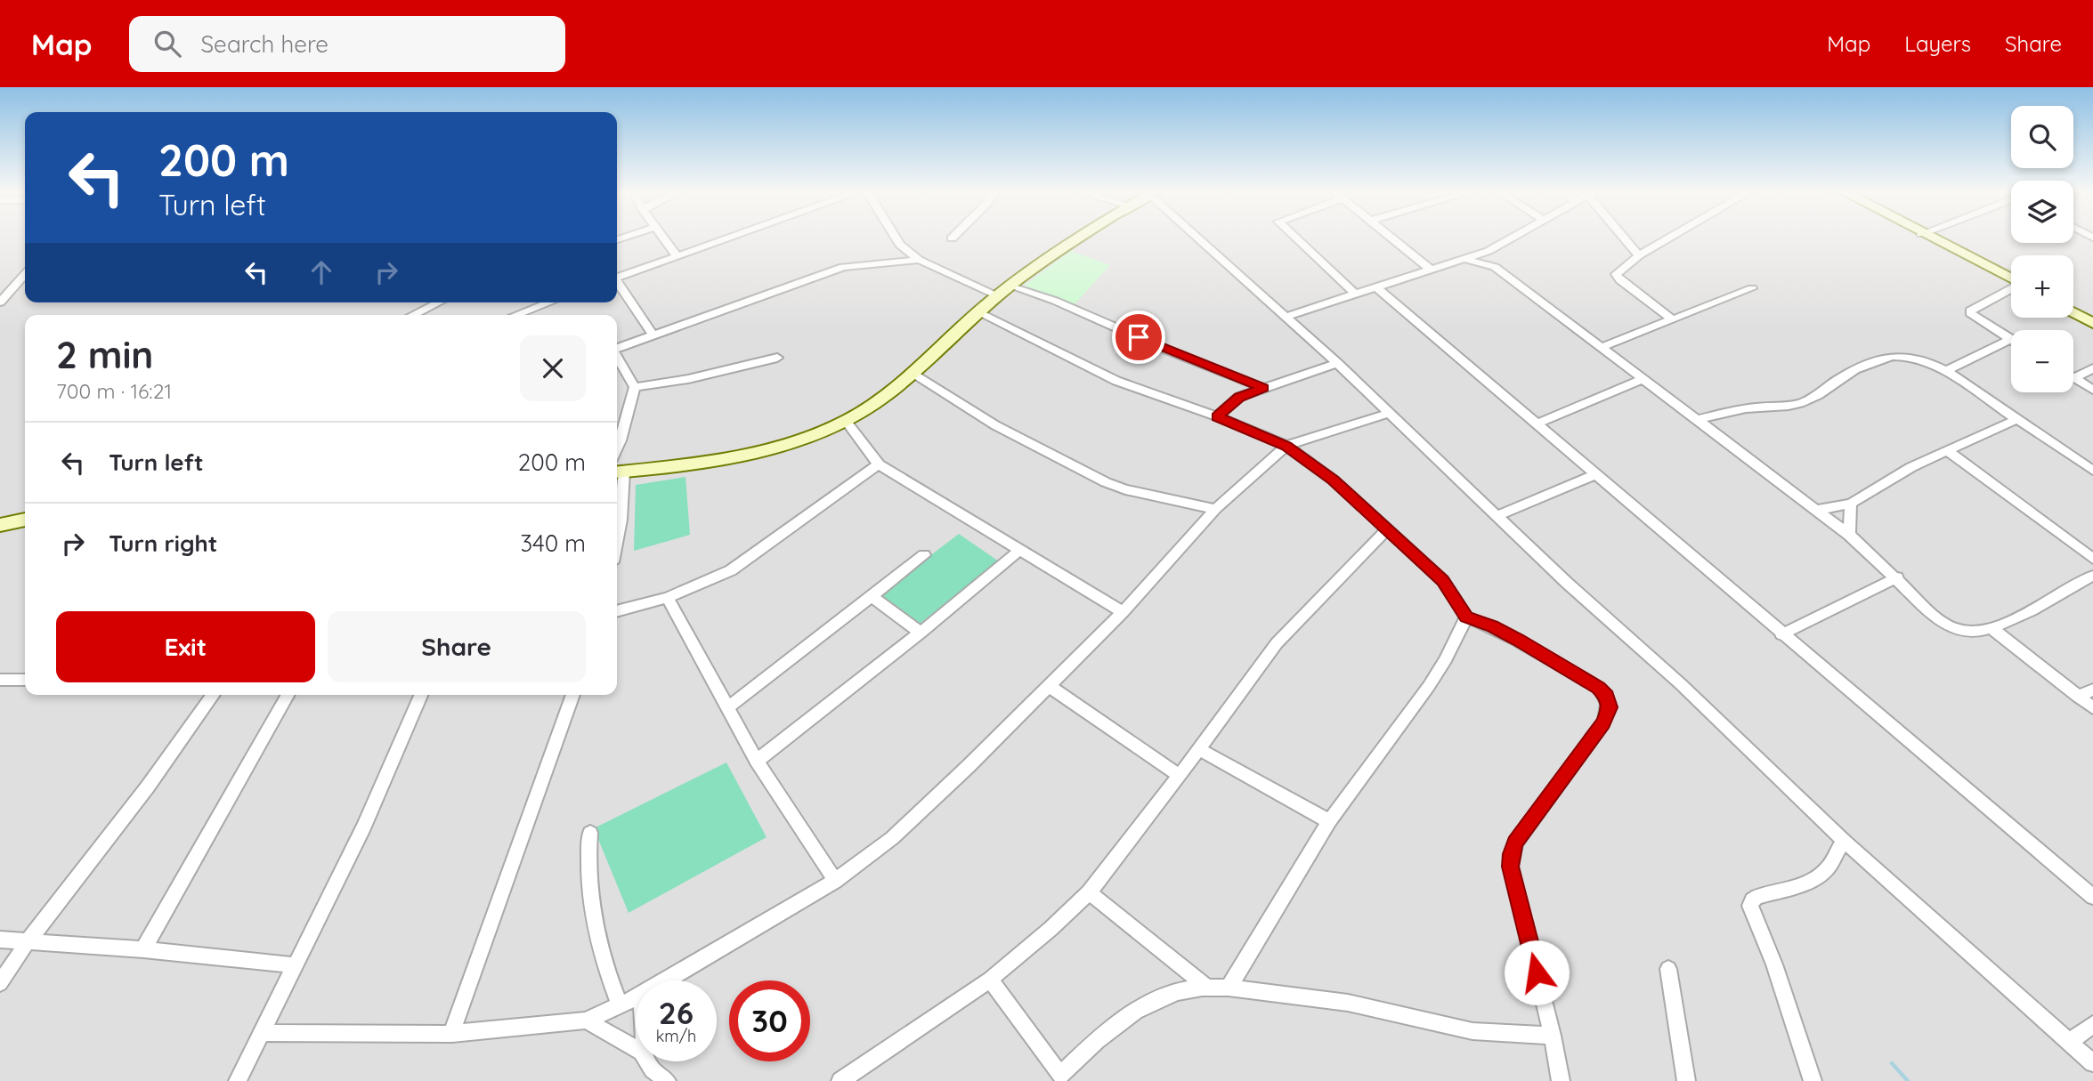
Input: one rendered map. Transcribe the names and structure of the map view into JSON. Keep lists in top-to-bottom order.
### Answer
{
  "page": {
    "header": "Map",
    "search": "Search here",
    "nav": ["Map", "Layers", "Share"],
    "map_buttons": ["+", "−"],
    "turn": ["200 m", "Turn left"],
    "heading": ["2 min", "700 m · 16:21"],
    "list": [
      {
        "name": "Turn left",
        "value": "200 m"
      },
      {
        "name": "Turn right",
        "value": "340 m"
      }
    ],
    "buttons": ["Exit", "Share"],
    "speed": "26 km/h",
    "limit": "30"
  }
}
